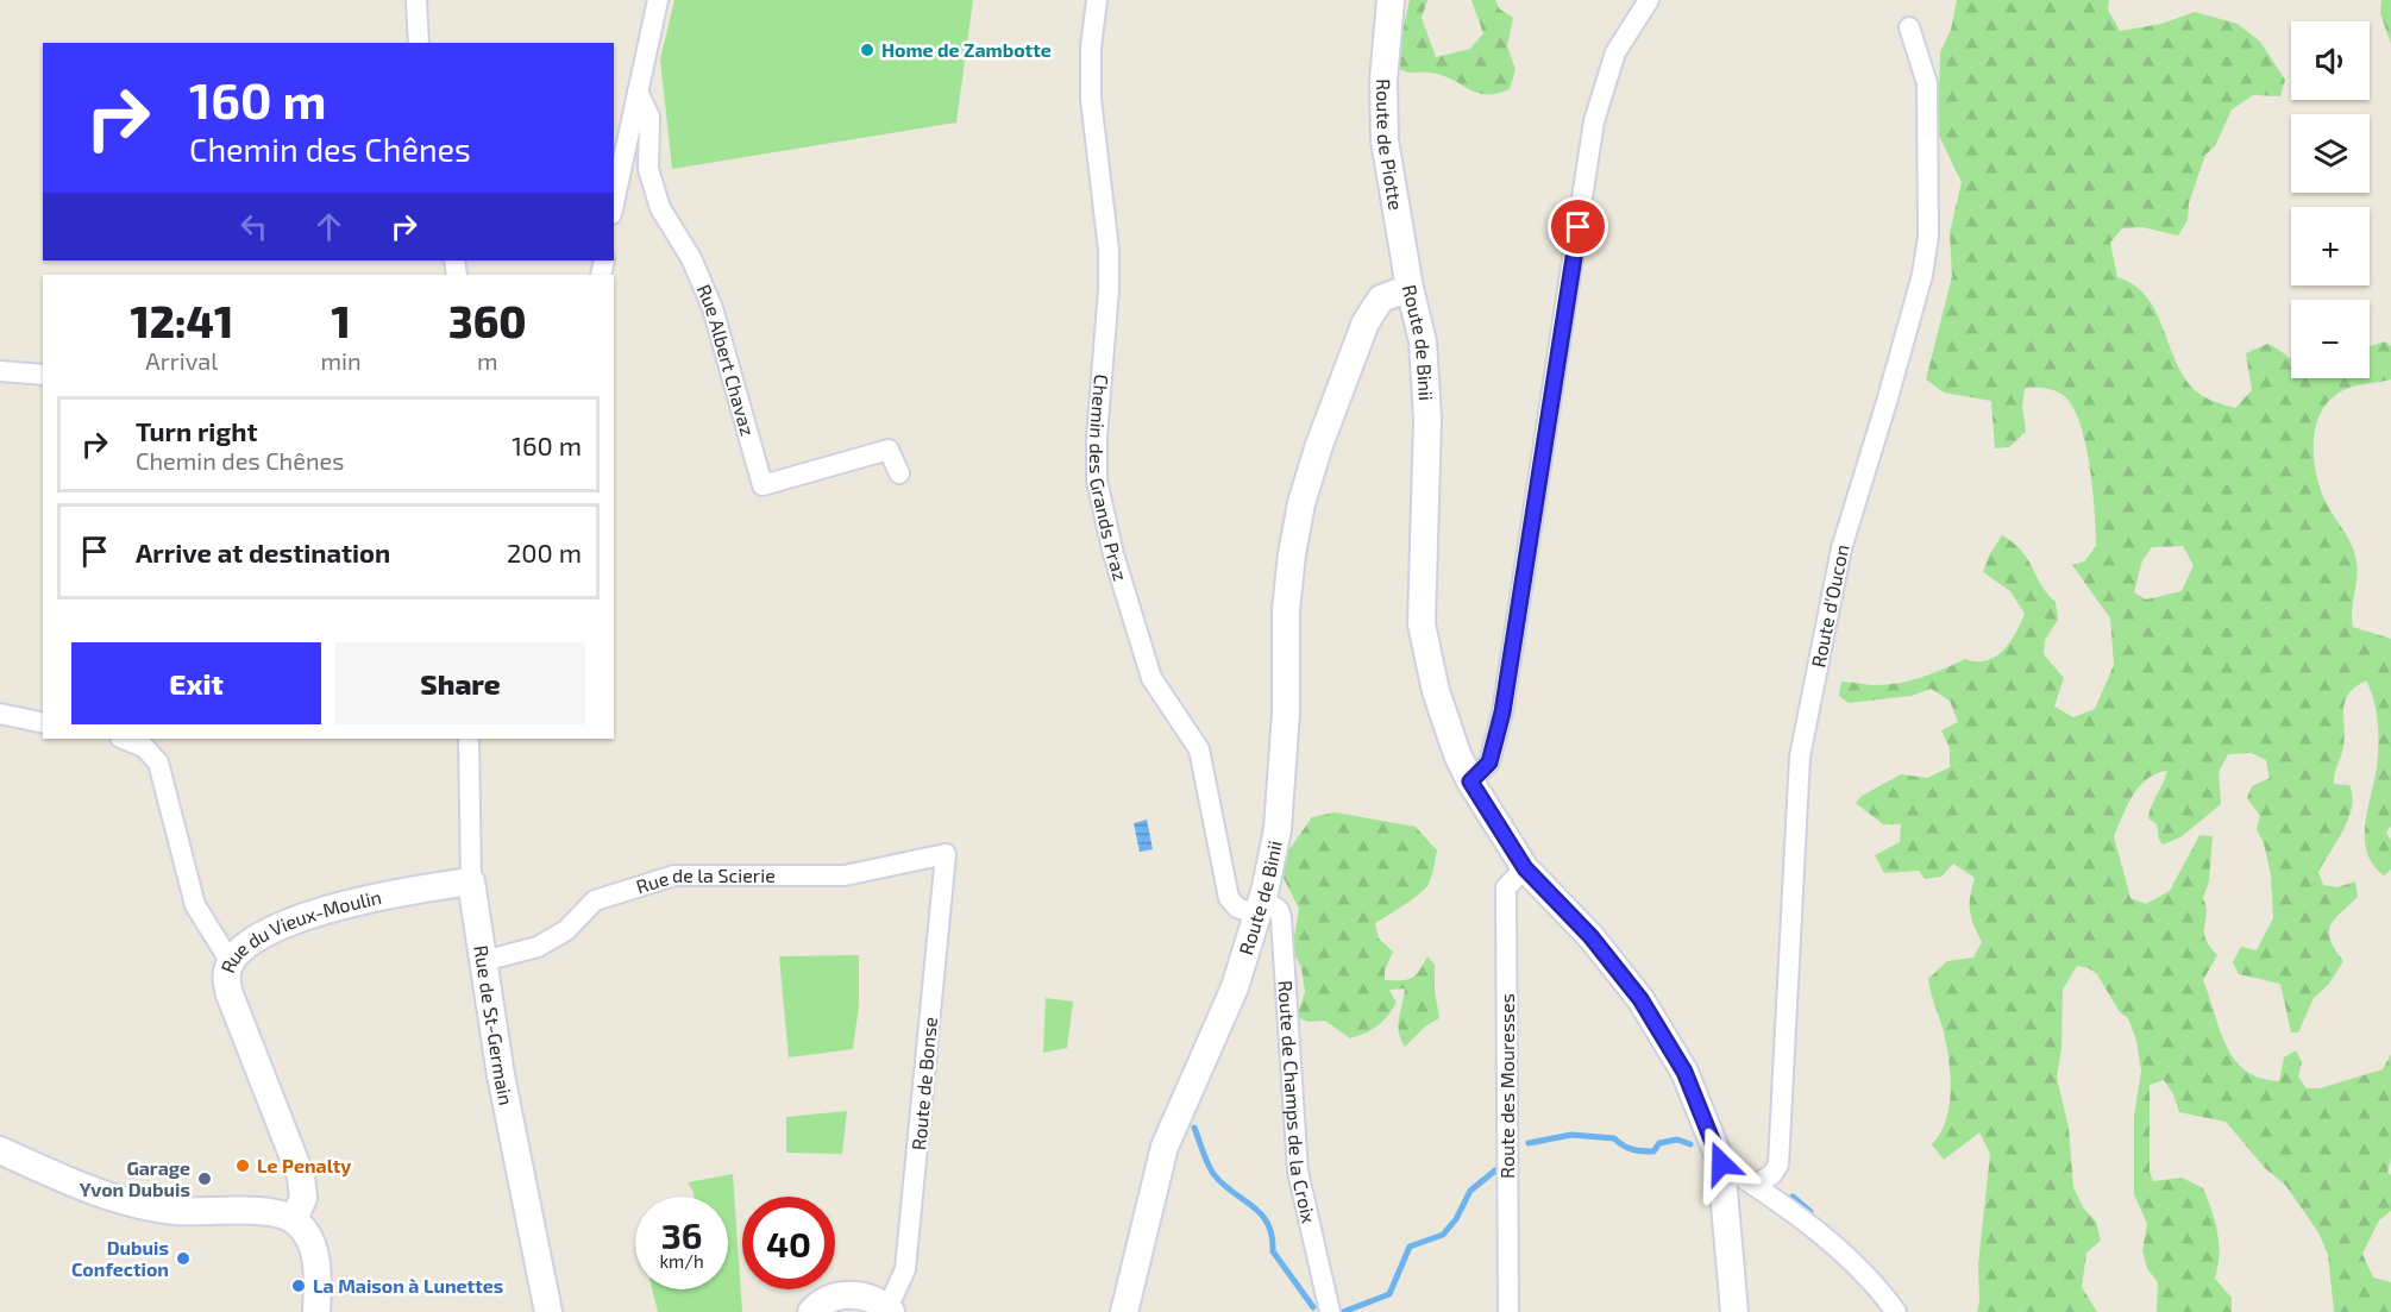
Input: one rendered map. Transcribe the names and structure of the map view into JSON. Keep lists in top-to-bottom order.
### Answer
{
  "streets": {
    "street": [
      "Route de Piotte",
      "Route de Binii",
      "Rue Albert Chavaz",
      "Chemin des Grands Praz",
      "Route d'Oucon",
      "Rue de la Scierie",
      "Rue du Vieux-Moulin",
      "Rue de St-Germain",
      "Route de Bonse",
      "Route des Mouresses",
      "Route de Champs de la Croix"
    ]
  },
  "crossings": [
    ["Route de Piotte", "Route de Binii"],
    ["Route de Binii", "Chemin des Grands Praz"],
    ["Route de Binii", "Route des Mouresses"],
    ["Route de Binii", "Route de Champs de la Croix"],
    ["Chemin des Grands Praz", "Route de Champs de la Croix"],
    ["Rue de la Scierie", "Rue de St-Germain"],
    ["Rue de la Scierie", "Route de Bonse"],
    ["Rue du Vieux-Moulin", "Rue de St-Germain"]
  ],
  "places": [
    "Home de Zambotte",
    "Le Penalty",
    "Garage Yvon Dubuis",
    "Dubuis Confection",
    "La Maison à Lunettes"
  ],
  "page": {
    "map_buttons": ["+", "−"],
    "turn": ["160 m", "Chemin des Chênes"],
    "eta": [
      "12:41",
      "Arrival",
      "1",
      "min",
      "360",
      "m"
    ],
    "list": [
      {
        "name": "Turn right",
        "note": "Chemin des Chênes",
        "value": "160 m"
      },
      {
        "name": "Arrive at destination",
        "value": "200 m"
      }
    ],
    "buttons": ["Exit", "Share"],
    "speed": "36 km/h",
    "limit": "40"
  }
}
